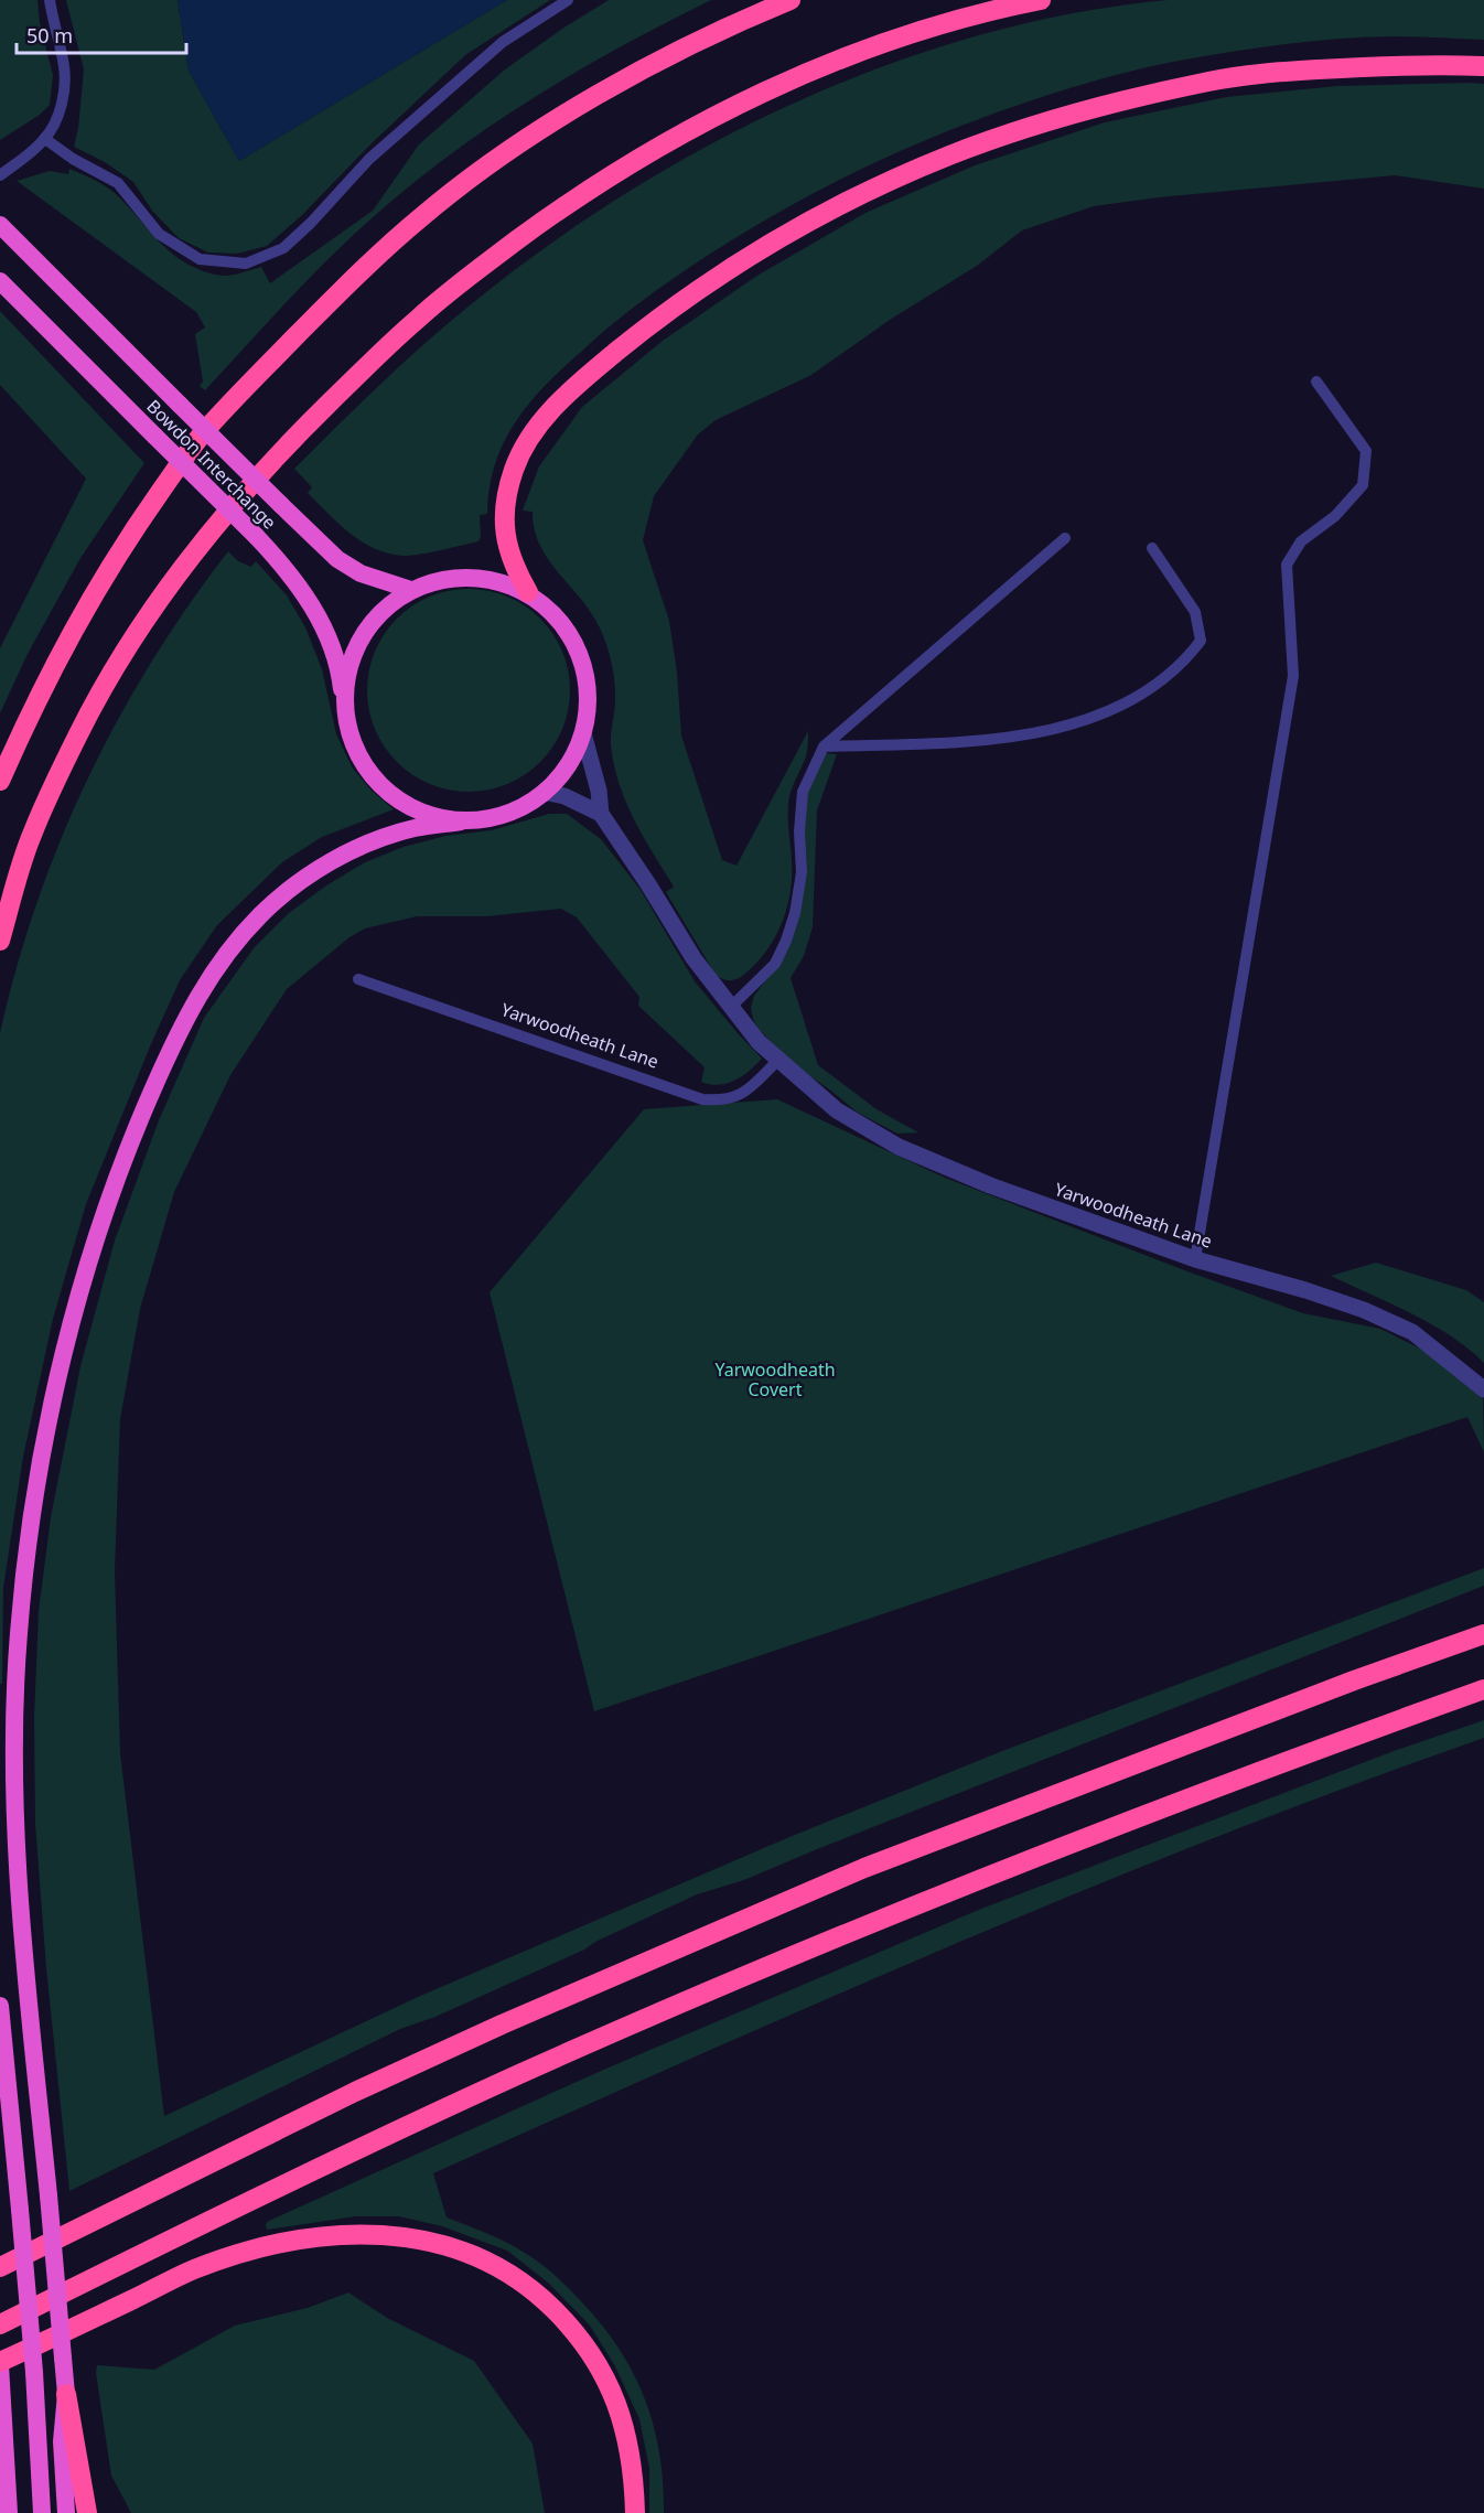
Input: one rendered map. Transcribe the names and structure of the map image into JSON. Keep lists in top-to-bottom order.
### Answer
{
  "streets": {
    "highway": ["Bowdon Interchange"],
    "street": ["Yarwoodheath Lane"]
  },
  "parks": ["Yarwoodheath Covert"],
  "scale_bar": "50 m"
}
